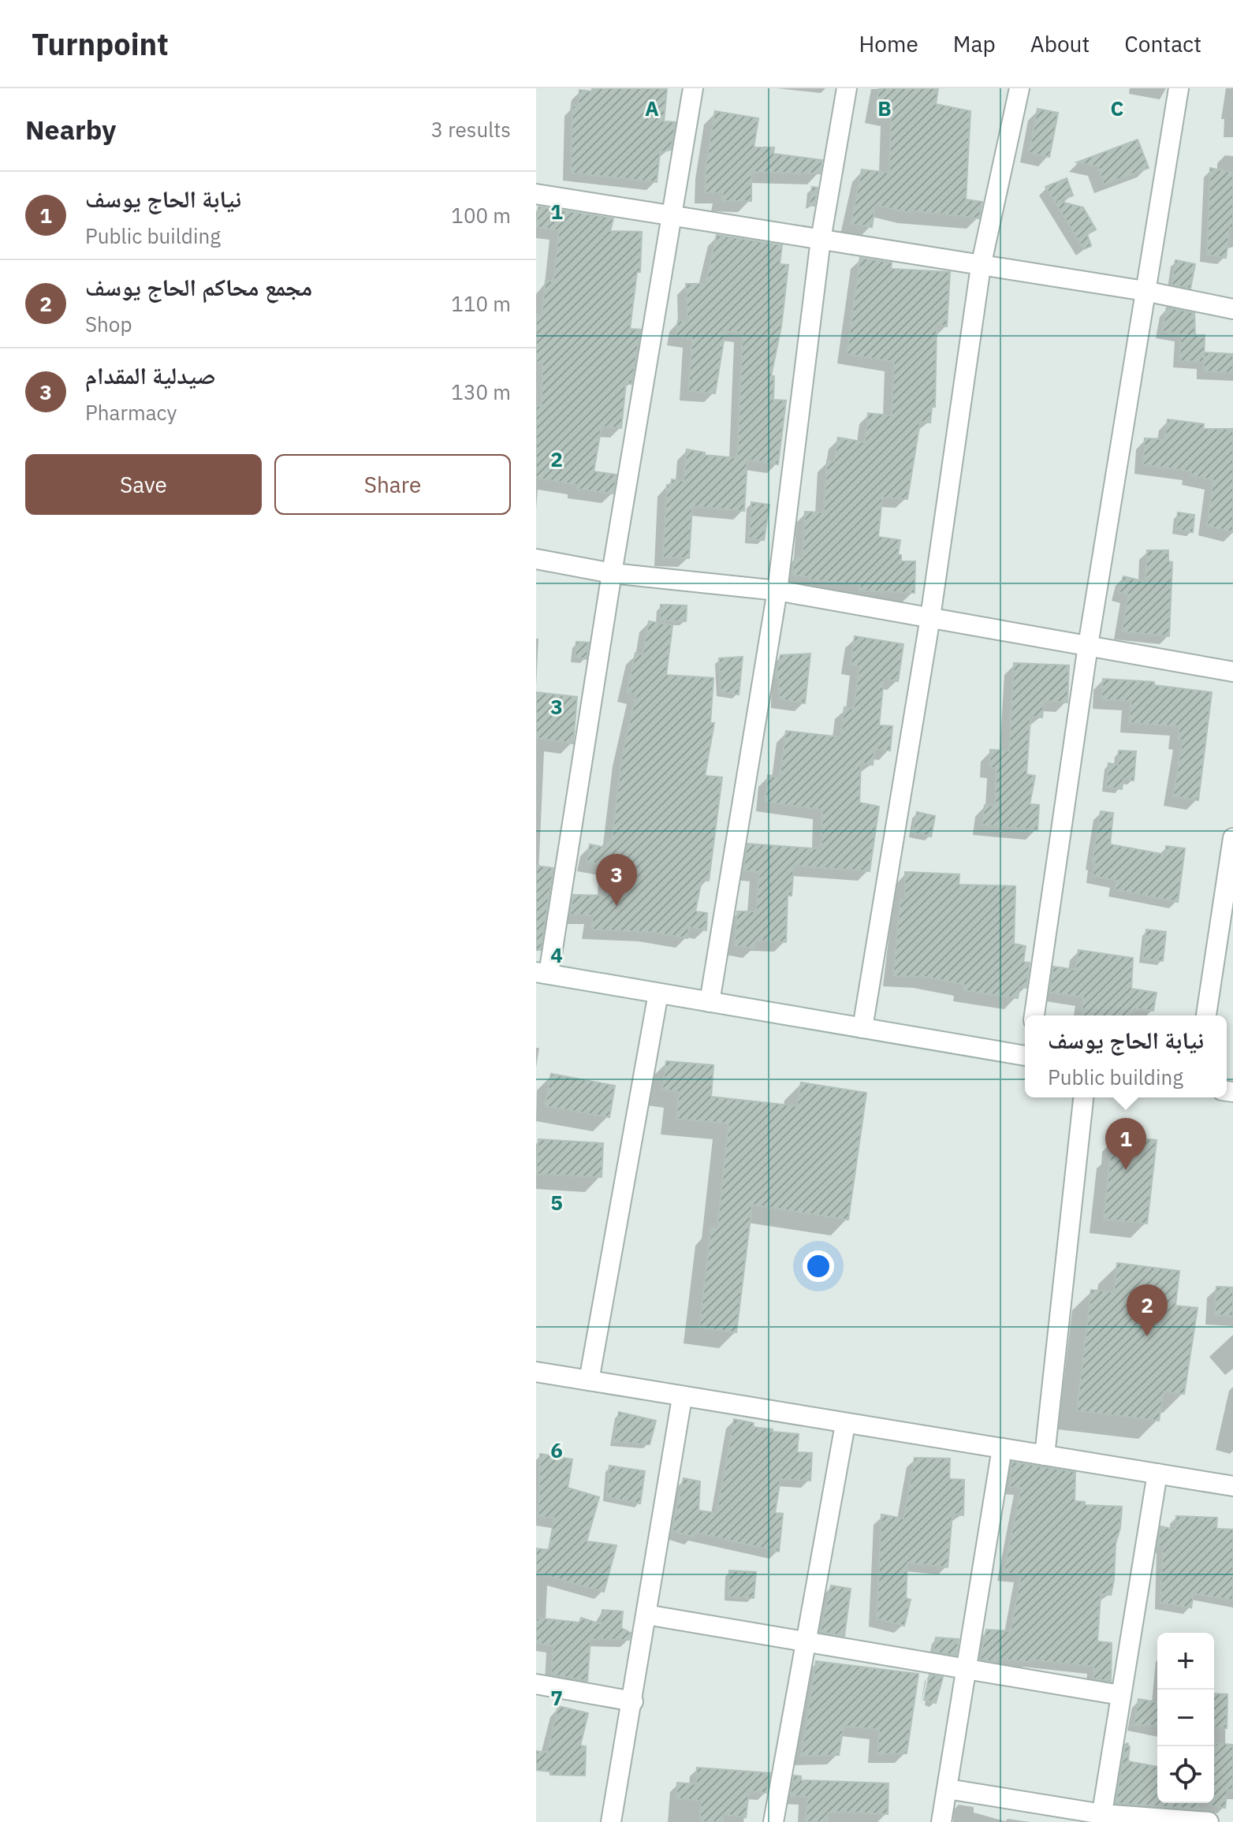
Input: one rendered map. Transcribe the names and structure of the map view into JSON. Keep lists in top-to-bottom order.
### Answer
{
  "page": {
    "header": "Turnpoint",
    "nav": [
      "Home",
      "Map",
      "About",
      "Contact"
    ],
    "heading": ["Nearby", "3 results"],
    "list": [
      {
        "mark": "1",
        "name": "نيابة الحاج يوسف",
        "note": "Public building",
        "value": "100 m"
      },
      {
        "mark": "2",
        "name": "مجمع محاكم الحاج يوسف",
        "note": "Shop",
        "value": "110 m"
      },
      {
        "mark": "3",
        "name": "صيدلية المقدام",
        "note": "Pharmacy",
        "value": "130 m"
      }
    ],
    "buttons": ["Save", "Share"],
    "pins": ["3", "1", "2"],
    "popup": ["نيابة الحاج يوسف", "Public building"],
    "map_buttons": ["+", "−"]
  },
  "grid": {
    "columns": ["A", "B", "C"],
    "rows": [
      "1",
      "2",
      "3",
      "4",
      "5",
      "6",
      "7"
    ]
  }
}
